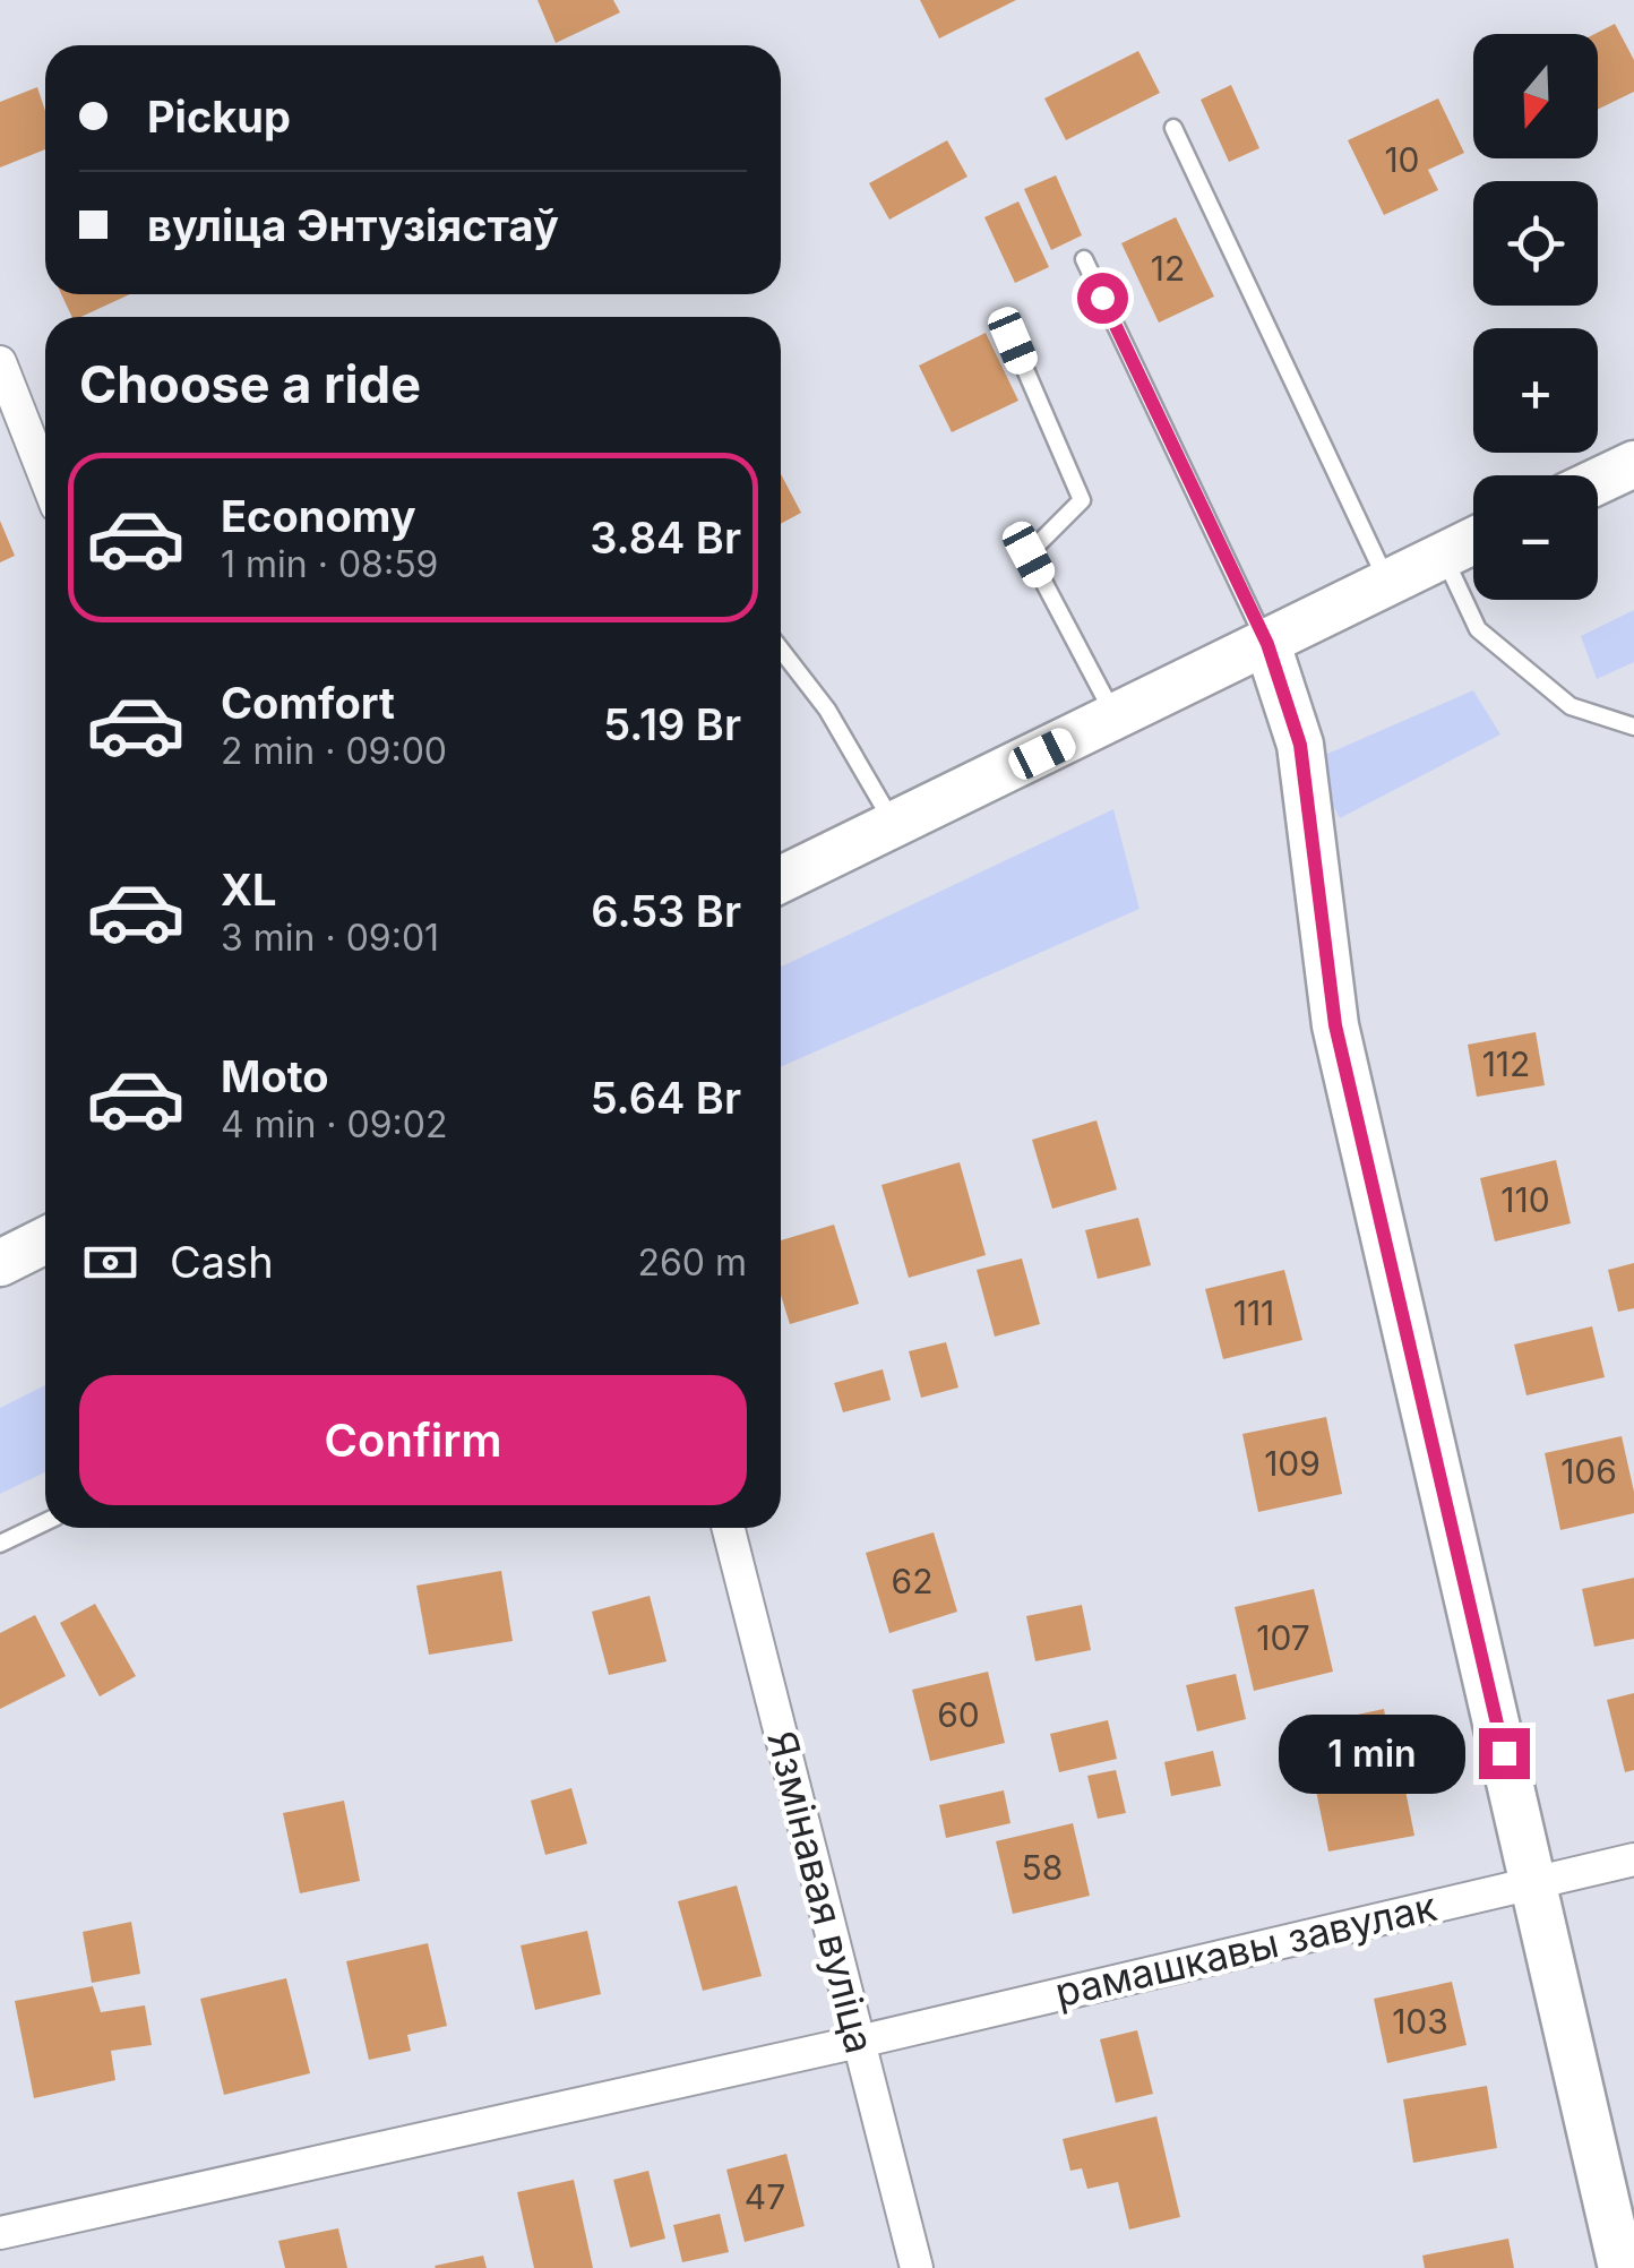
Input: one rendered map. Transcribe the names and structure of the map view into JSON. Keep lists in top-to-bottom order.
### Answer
{
  "streets": {
    "street": ["Язмінавая вуліца", "рамашкавы завулак"]
  },
  "crossings": [
    ["Язмінавая вуліца", "рамашкавы завулак"]
  ],
  "house_numbers": [
    "10",
    "12",
    "112",
    "110",
    "111",
    "109",
    "106",
    "62",
    "107",
    "60",
    "58",
    "103",
    "47"
  ],
  "north": "bottom",
  "page": {
    "map_buttons": ["+", "−"],
    "banner": ["Pickup", "вуліца Энтузіястаў"],
    "heading": "Choose a ride",
    "list": [
      {
        "name": "Economy",
        "note": "1 min · 08:59",
        "value": "3.84 Br"
      },
      {
        "name": "Comfort",
        "note": "2 min · 09:00",
        "value": "5.19 Br"
      },
      {
        "name": "XL",
        "note": "3 min · 09:01",
        "value": "6.53 Br"
      },
      {
        "name": "Moto",
        "note": "4 min · 09:02",
        "value": "5.64 Br"
      }
    ],
    "pay": ["Cash", "260 m"],
    "buttons": "Confirm",
    "bubble": "1 min"
  }
}
